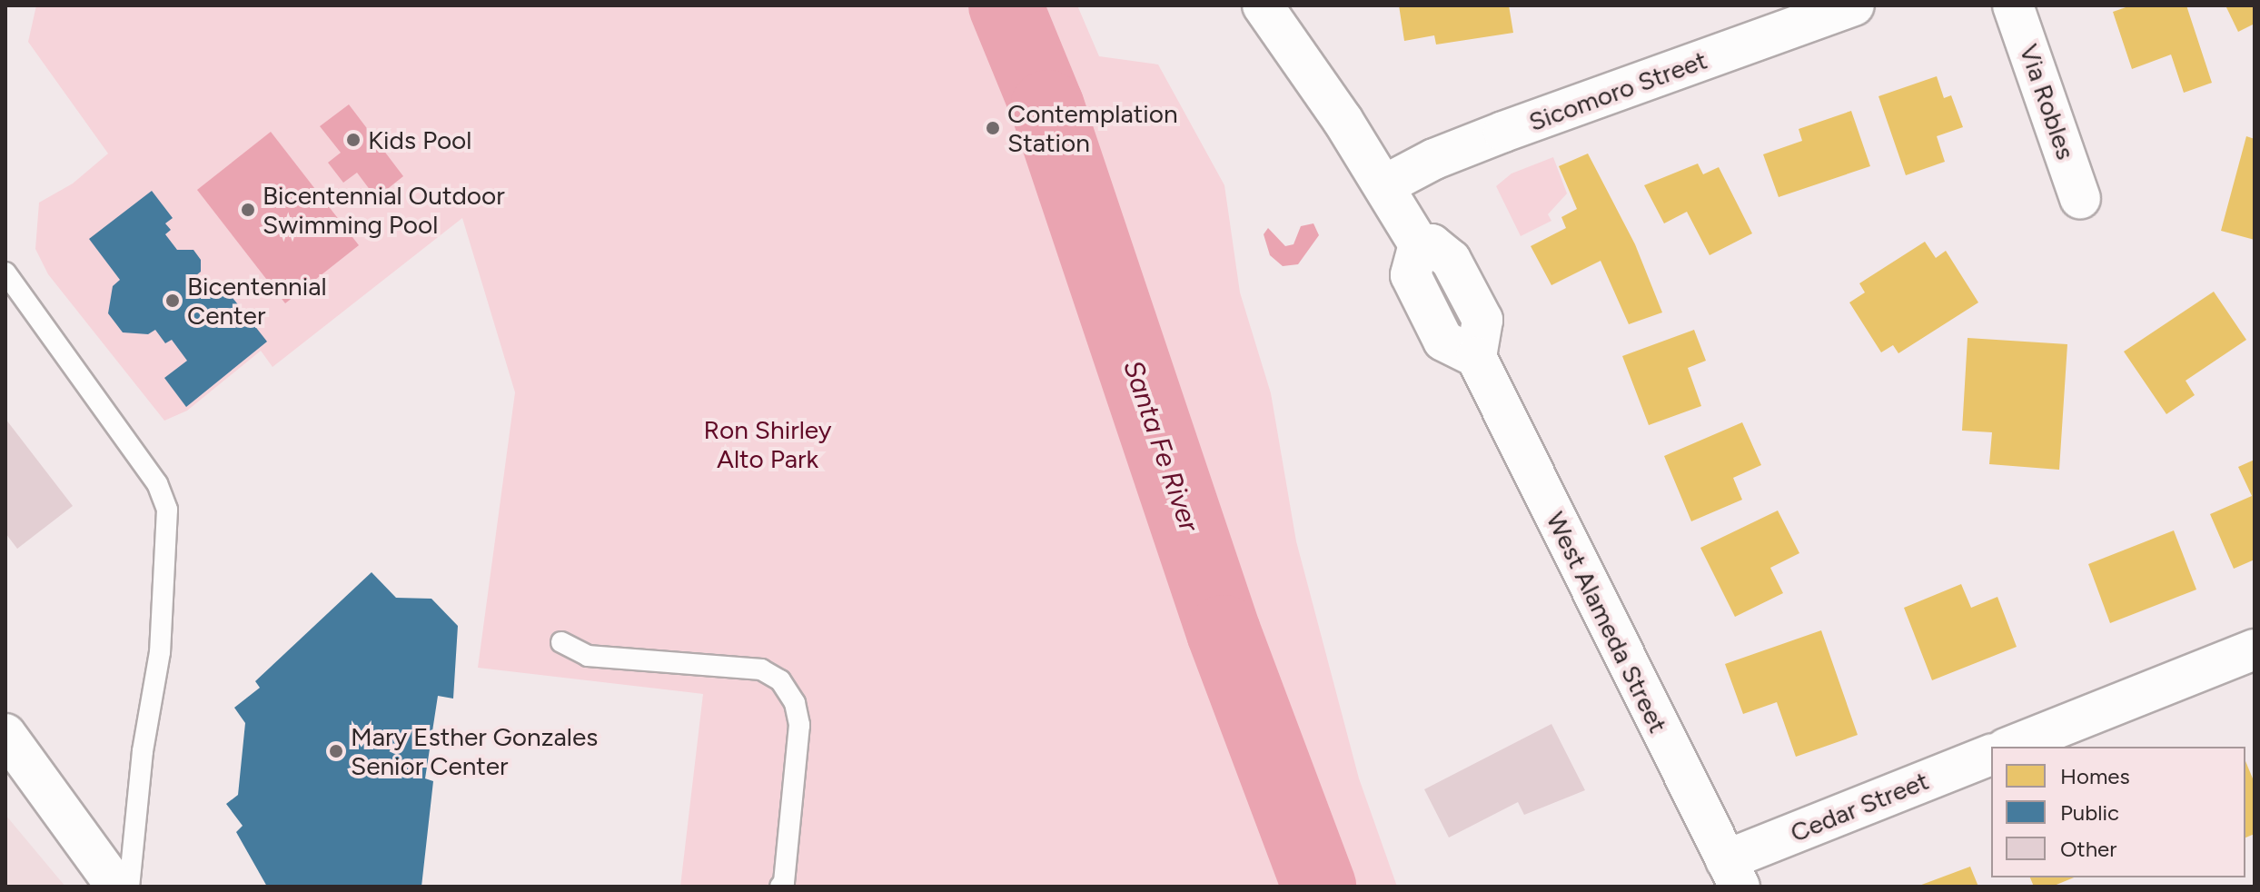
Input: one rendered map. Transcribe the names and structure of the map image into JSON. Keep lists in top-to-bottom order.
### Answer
{
  "streets": {
    "street": [
      "Sicomoro Street",
      "Via Robles",
      "West Alameda Street",
      "Cedar Street"
    ]
  },
  "crossings": [
    ["Sicomoro Street", "West Alameda Street"],
    ["West Alameda Street", "Cedar Street"]
  ],
  "water": ["Santa Fe River"],
  "parks": ["Ron Shirley Alto Park"],
  "places": [
    "Contemplation Station",
    "Kids Pool",
    "Bicentennial Outdoor Swimming Pool",
    "Bicentennial Center",
    "Mary Esther Gonzales Senior Center"
  ],
  "legend": ["Homes", "Public", "Other"]
}
